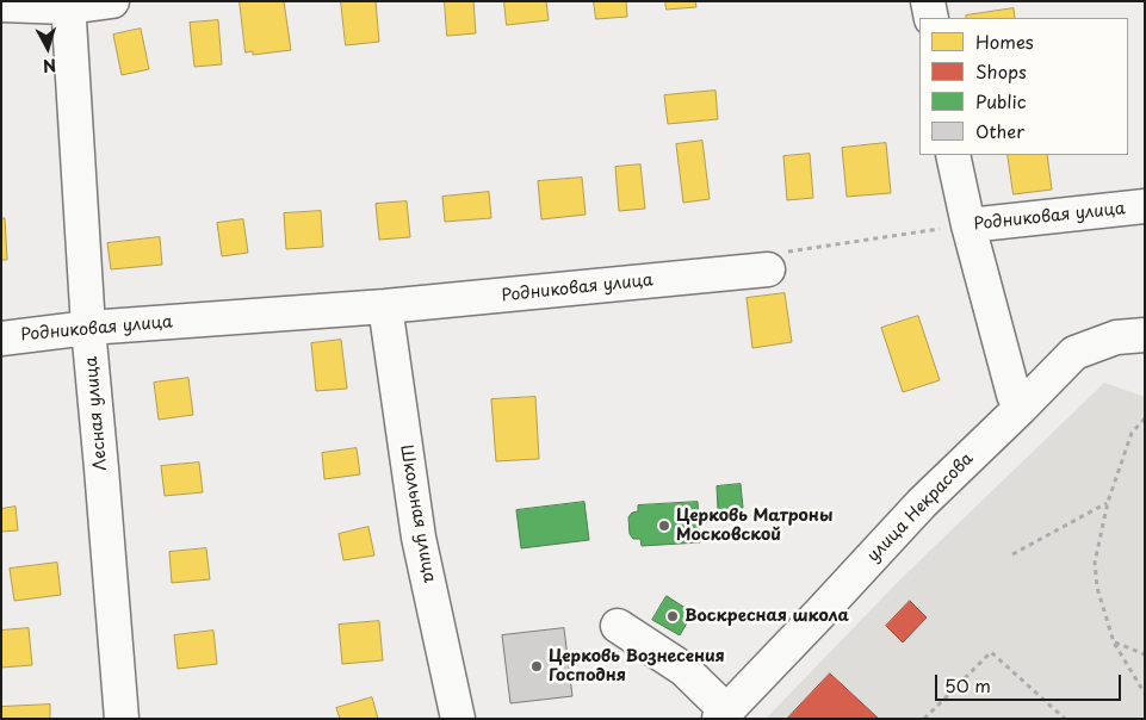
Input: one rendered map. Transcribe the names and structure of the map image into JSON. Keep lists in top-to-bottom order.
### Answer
{
  "streets": {
    "street": [
      "Родниковая улица",
      "Лесная улица",
      "улица Некрасова",
      "Школьная улица"
    ]
  },
  "crossings": [
    ["Родниковая улица", "Лесная улица"],
    ["Родниковая улица", "Школьная улица"]
  ],
  "places": ["Церковь Матроны Московской", "Воскресная школа", "Церковь Вознесения Господня"],
  "legend": [
    "Homes",
    "Shops",
    "Public",
    "Other"
  ],
  "scale_bar": "50 m",
  "north": "bottom"
}
